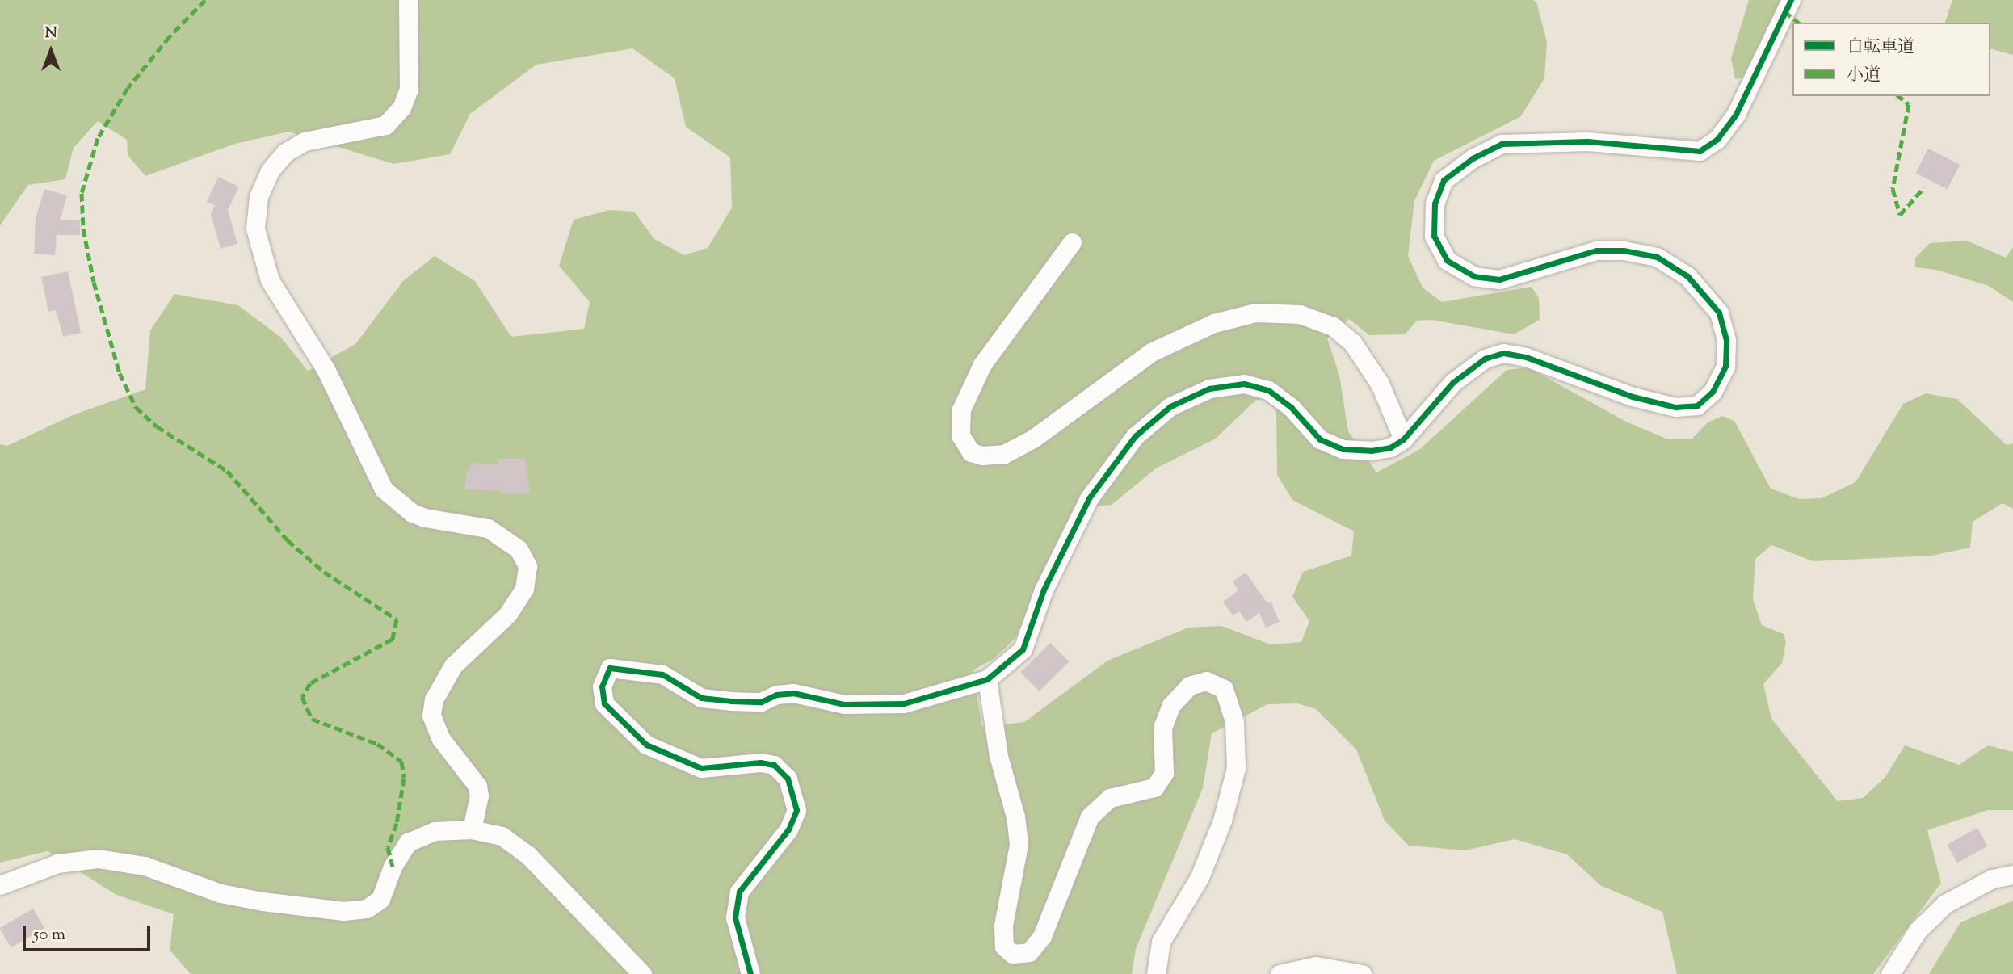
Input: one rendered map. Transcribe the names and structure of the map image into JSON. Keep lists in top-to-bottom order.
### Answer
{
  "legend": ["自転車道", "小道"],
  "scale_bar": "50 m",
  "north": "top"
}
